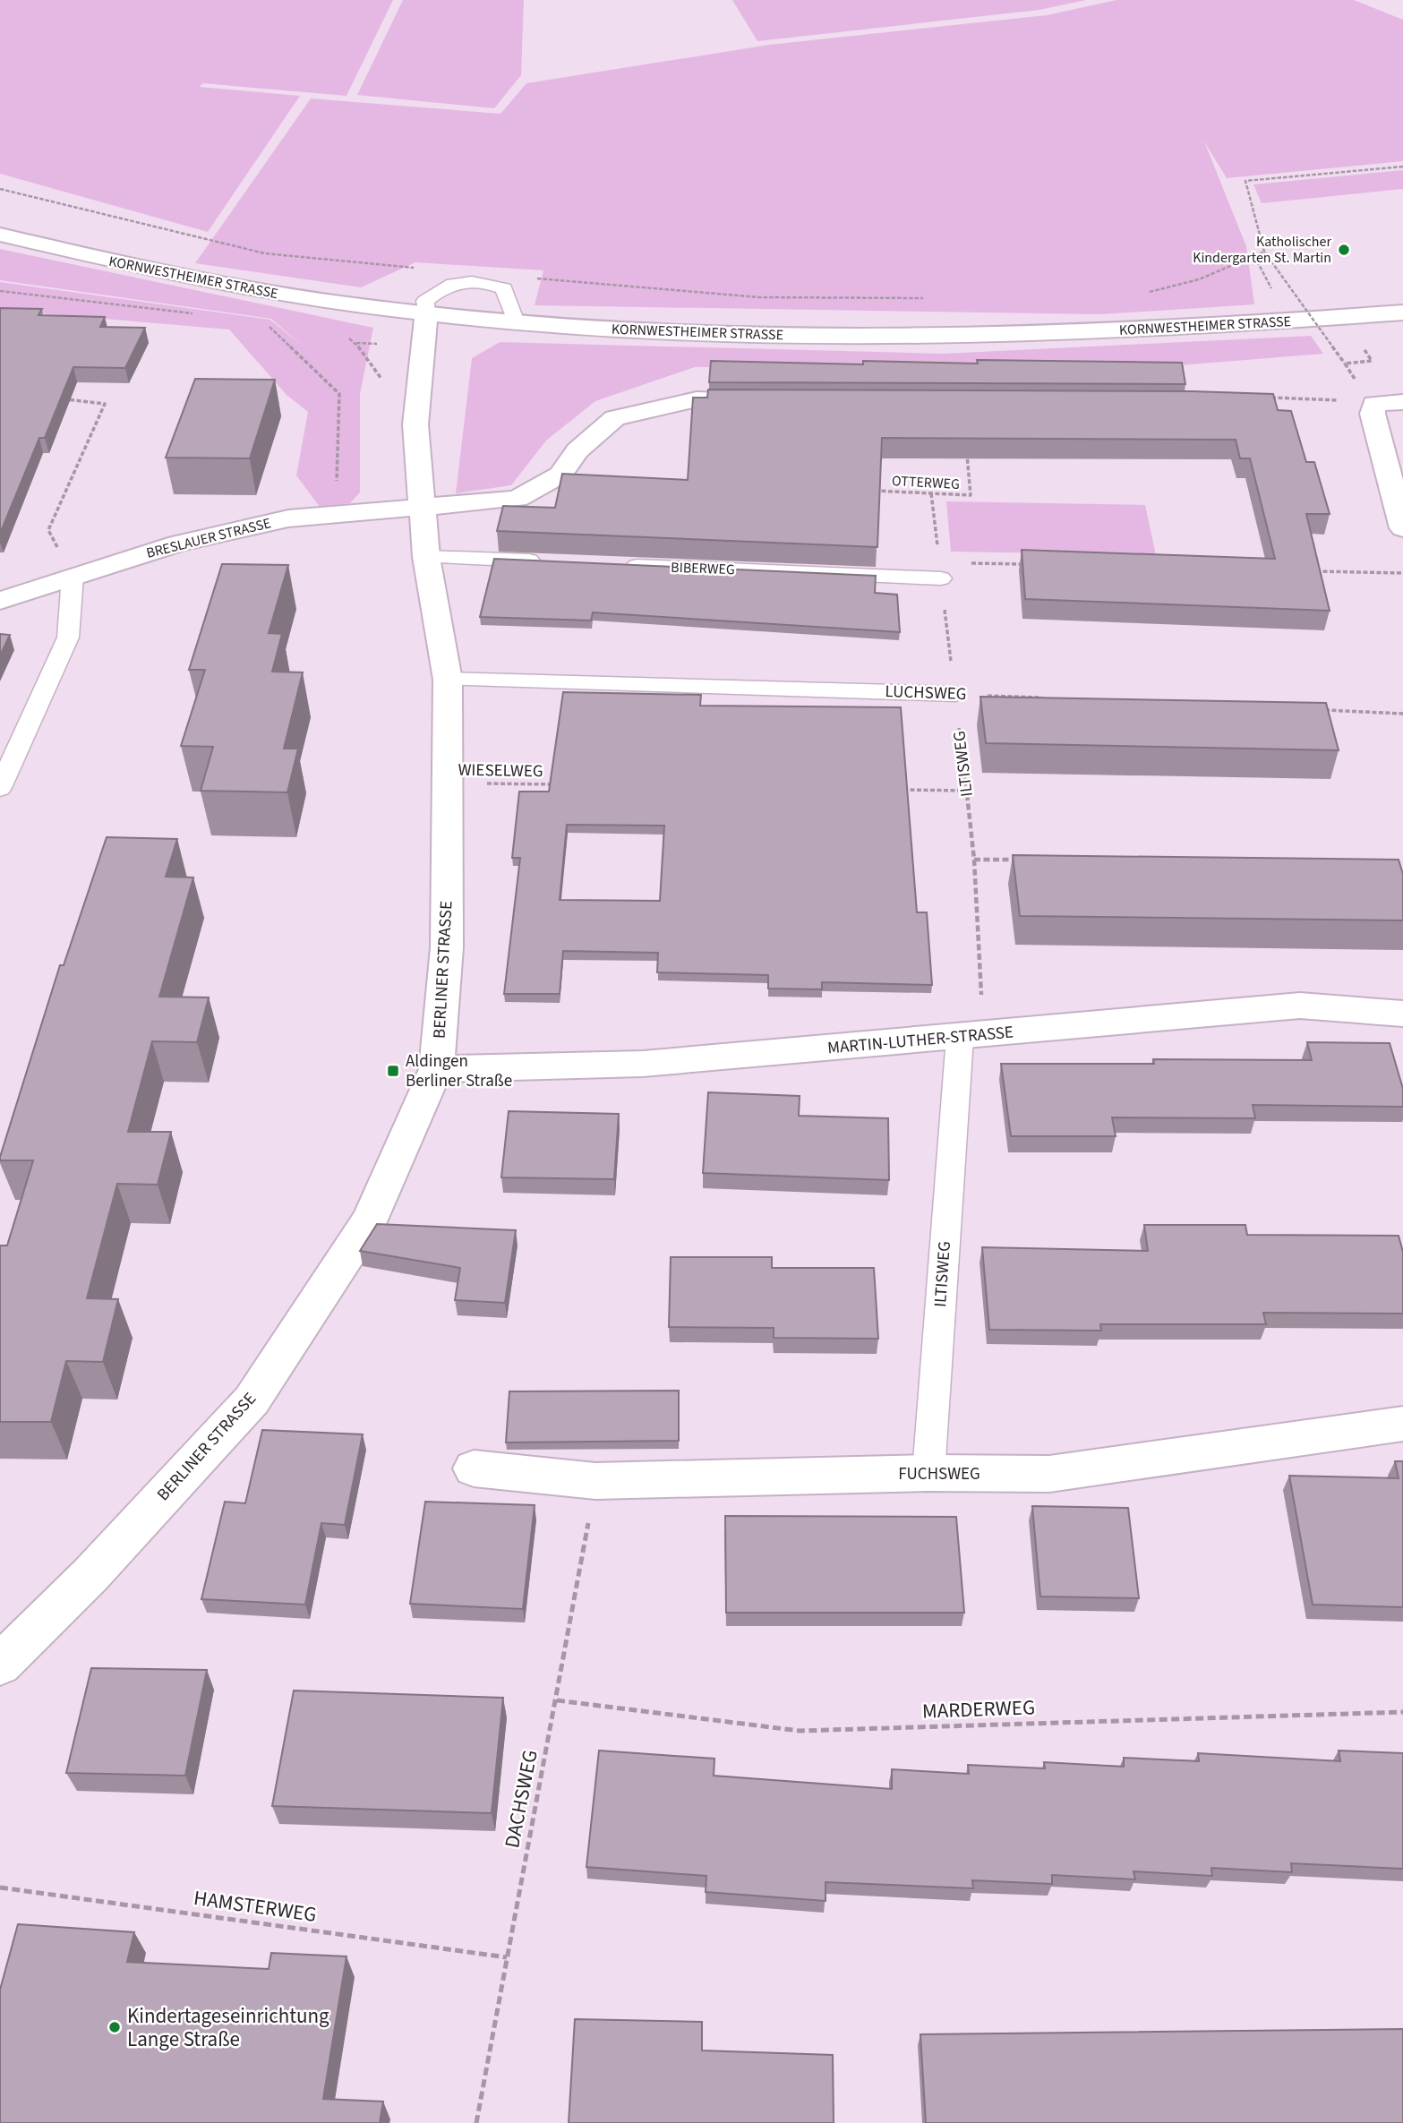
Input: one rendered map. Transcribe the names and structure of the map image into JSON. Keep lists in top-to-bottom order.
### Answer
{
  "streets": {
    "street": [
      "KORNWESTHEIMER STRASSE",
      "BRESLAUER STRASSE",
      "BERLINER STRASSE",
      "MARTIN-LUTHER-STRASSE",
      "FUCHSWEG"
    ],
    "lane": ["BIBERWEG", "LUCHSWEG", "ILTISWEG"],
    "path": [
      "OTTERWEG",
      "WIESELWEG",
      "MARDERWEG",
      "DACHSWEG",
      "HAMSTERWEG"
    ]
  },
  "crossings": [
    ["KORNWESTHEIMER STRASSE", "BERLINER STRASSE"],
    ["OTTERWEG", "ILTISWEG"],
    ["BRESLAUER STRASSE", "BERLINER STRASSE"],
    ["BIBERWEG", "ILTISWEG"],
    ["LUCHSWEG", "ILTISWEG"],
    ["LUCHSWEG", "BERLINER STRASSE"],
    ["ILTISWEG", "MARTIN-LUTHER-STRASSE"],
    ["ILTISWEG", "FUCHSWEG"],
    ["WIESELWEG", "BERLINER STRASSE"],
    ["BERLINER STRASSE", "MARTIN-LUTHER-STRASSE"],
    ["FUCHSWEG", "DACHSWEG"],
    ["MARDERWEG", "DACHSWEG"],
    ["DACHSWEG", "HAMSTERWEG"]
  ],
  "places": {
    "other": ["Katholischer Kindergarten St. Martin", "Kindertageseinrichtung Lange Straße"],
    "transit": ["Aldingen Berliner Straße"]
  }
}
